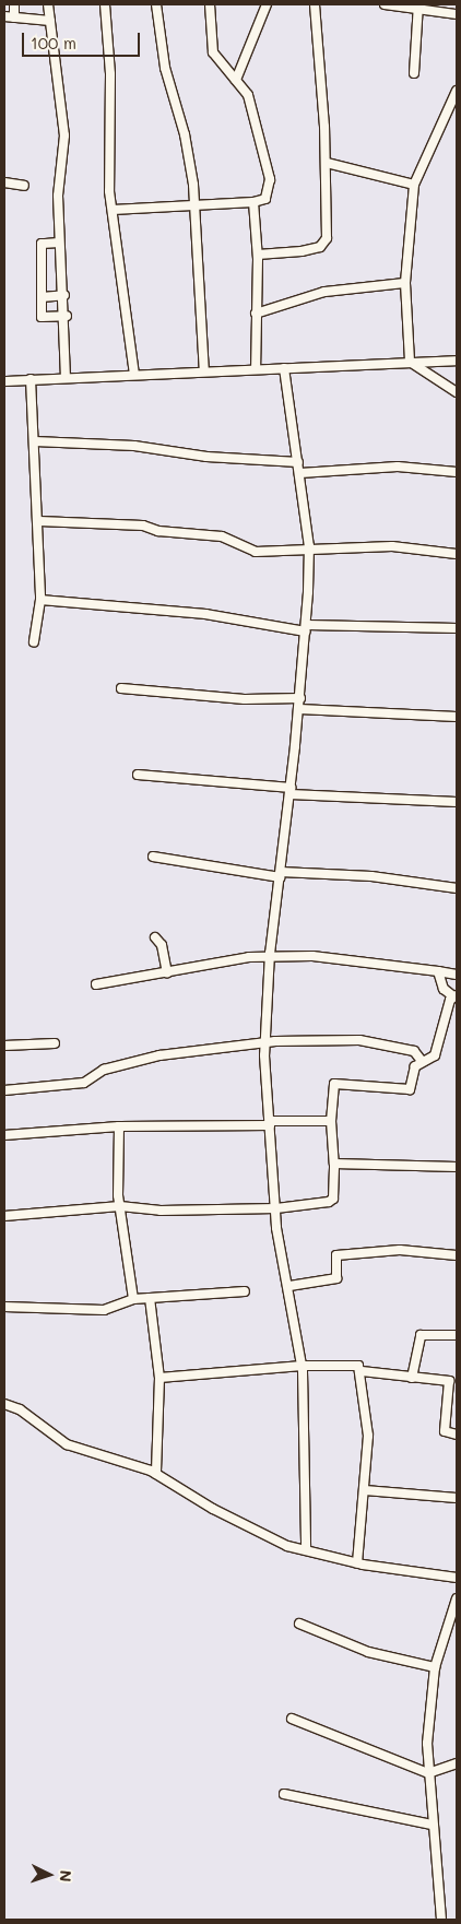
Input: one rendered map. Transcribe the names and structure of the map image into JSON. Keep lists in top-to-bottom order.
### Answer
{
  "scale_bar": "100 m",
  "north": "right"
}
